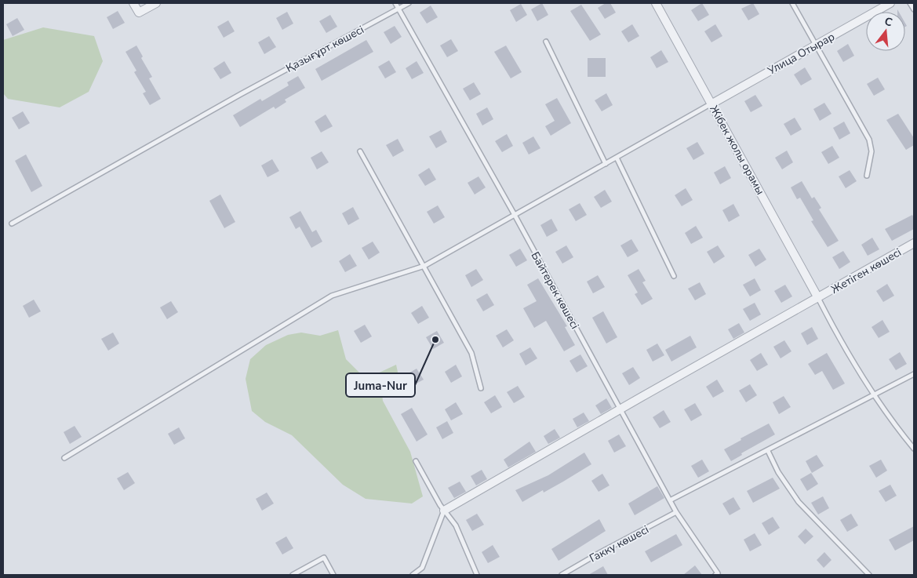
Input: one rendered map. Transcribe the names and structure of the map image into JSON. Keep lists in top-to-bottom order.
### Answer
{
  "streets": {
    "street": ["Улица Отырар", "Жібек жолы орамы", "Жетіген көшесі"],
    "lane": ["Қазығұрт көшесі", "Байтерек көшесі", "Гакку көшесі"]
  },
  "crossings": [
    ["Қазығұрт көшесі", "Байтерек көшесі"],
    ["Улица Отырар", "Жібек жолы орамы"],
    ["Жібек жолы орамы", "Жетіген көшесі"],
    ["Жетіген көшесі", "Байтерек көшесі"],
    ["Байтерек көшесі", "Гакку көшесі"]
  ],
  "places": ["Juma-Nur"],
  "north": "top"
}
